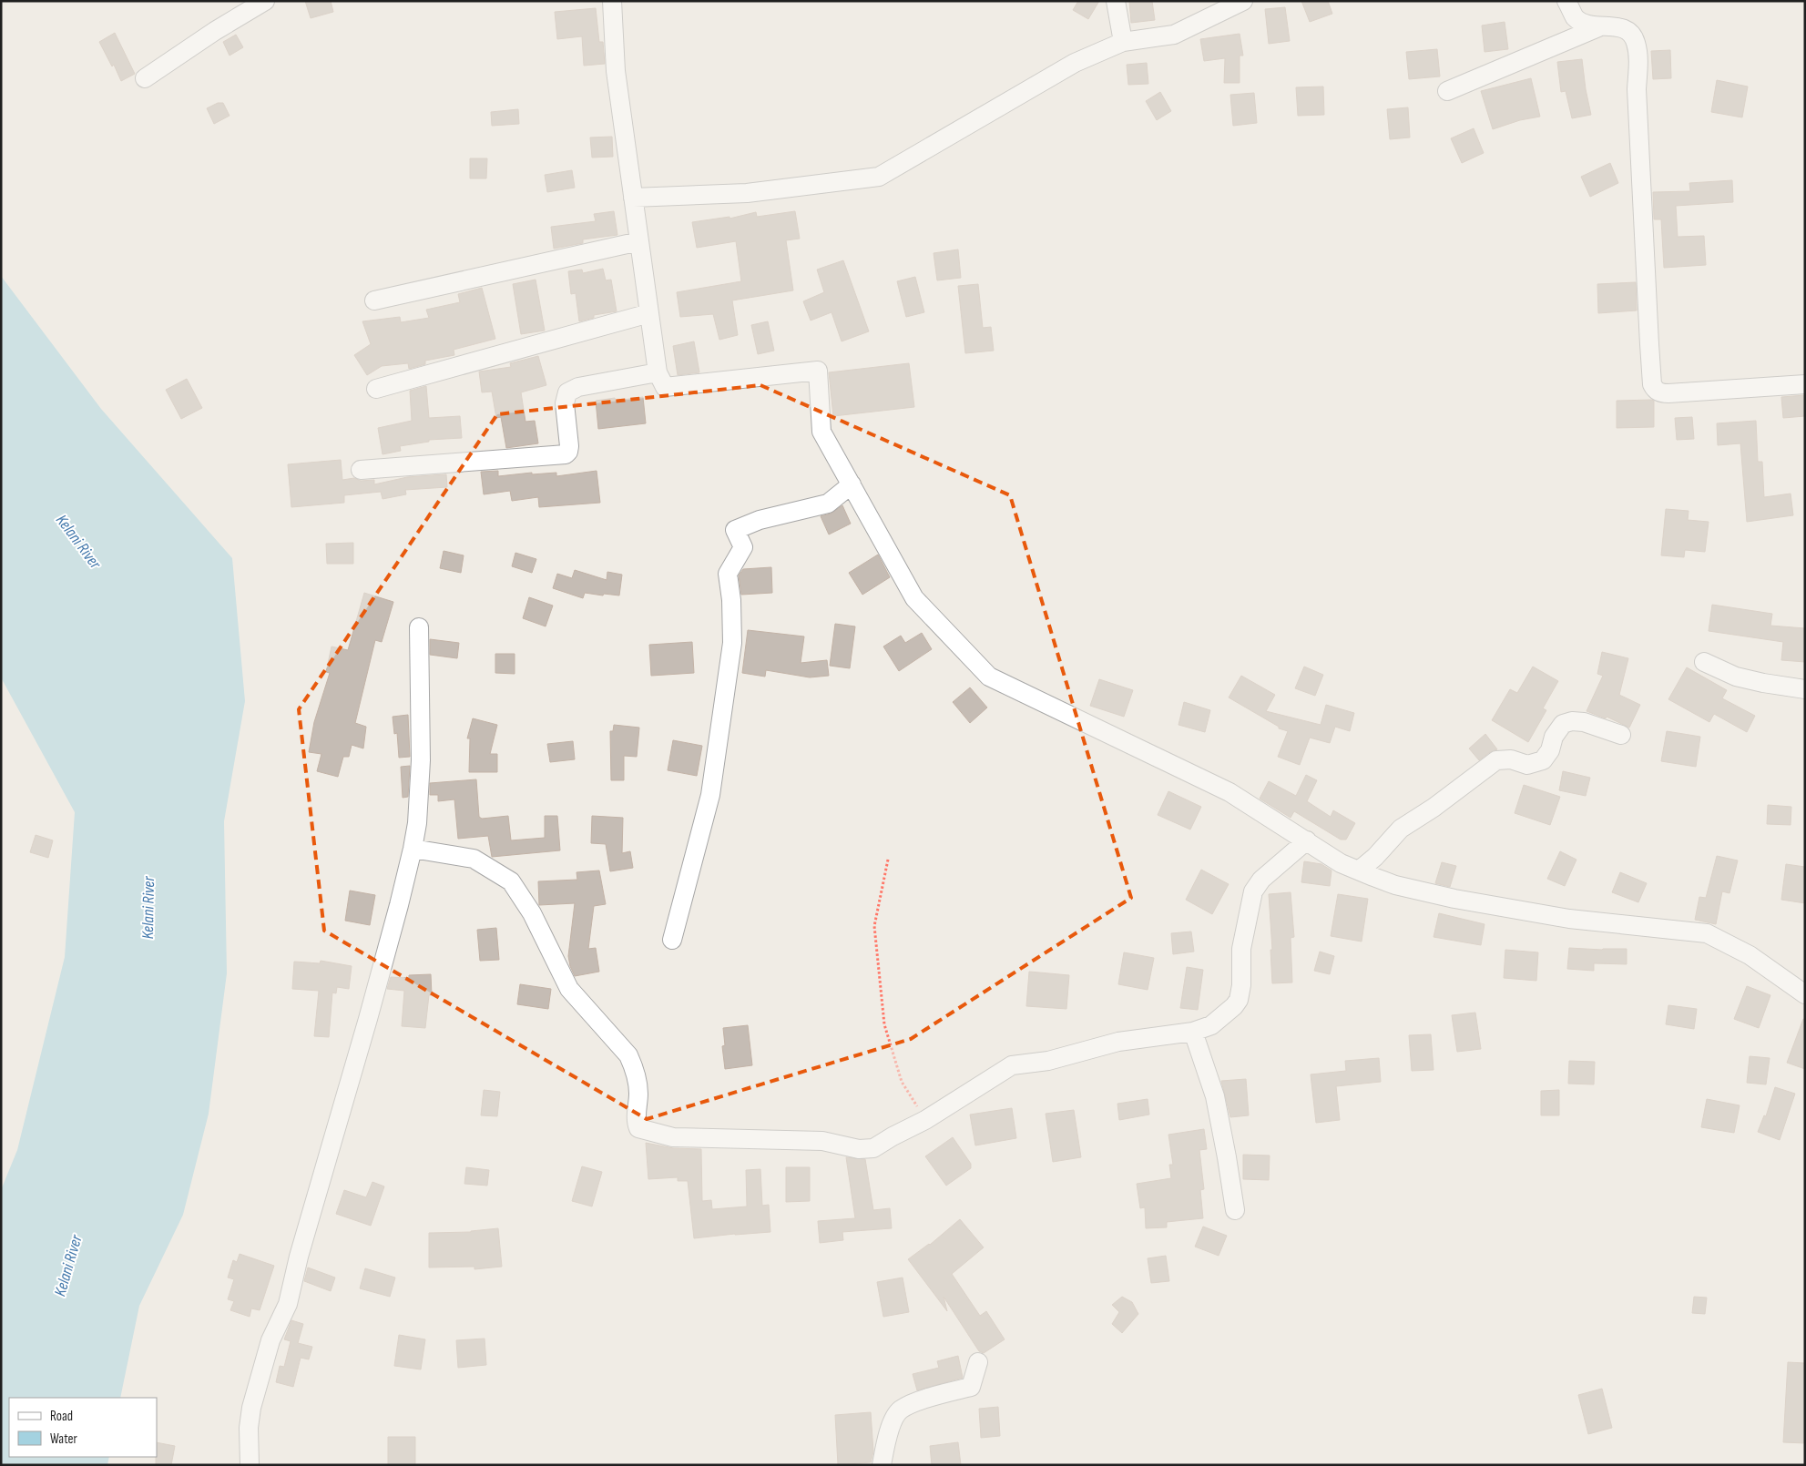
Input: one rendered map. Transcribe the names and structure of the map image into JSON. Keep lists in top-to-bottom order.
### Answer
{
  "water": ["Kelani River"],
  "legend": ["Road", "Water"]
}
